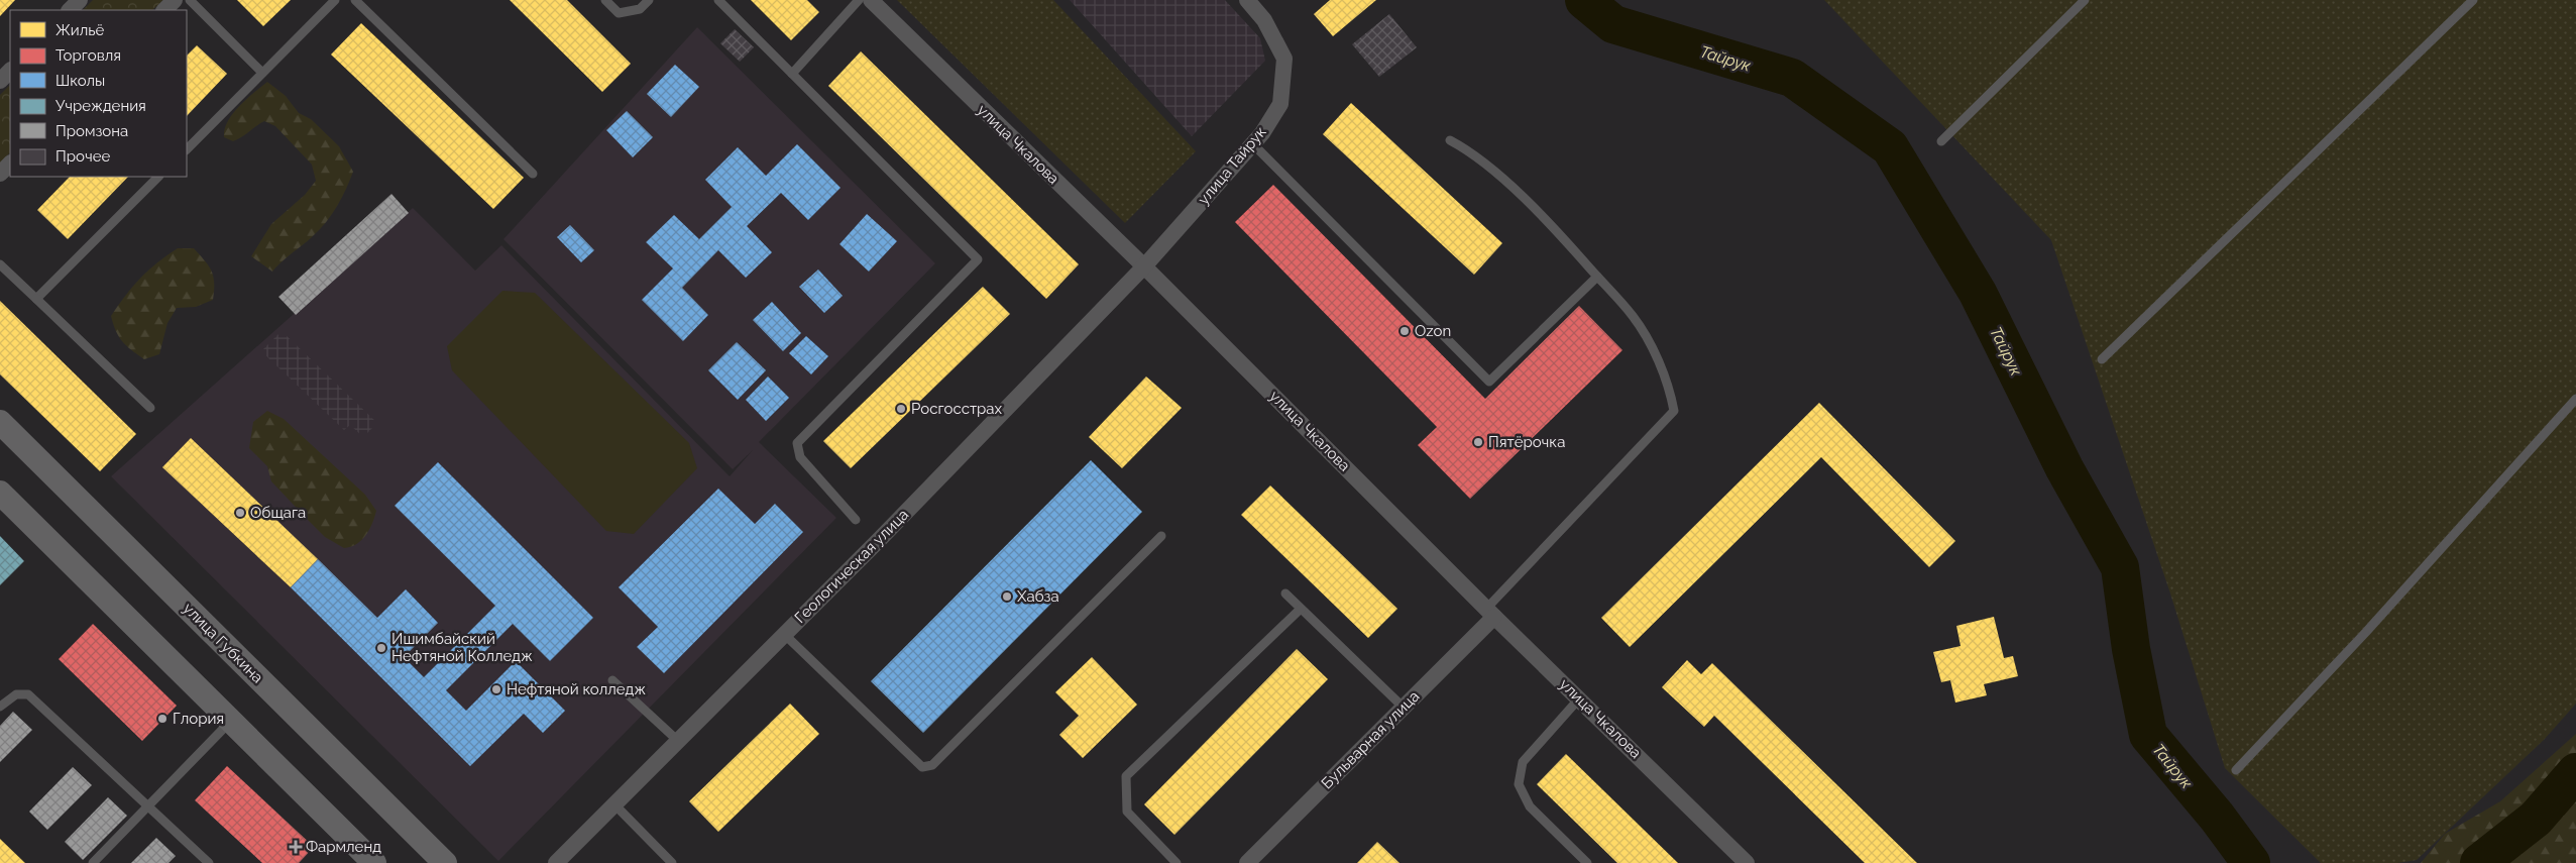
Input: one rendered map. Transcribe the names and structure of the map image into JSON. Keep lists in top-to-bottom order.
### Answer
{
  "streets": {
    "main road": ["улица Губкина"],
    "street": [
      "улица Чкалова",
      "улица Тайрук",
      "Геологическая улица",
      "Бульварная улица"
    ]
  },
  "crossings": [
    ["улица Чкалова", "улица Тайрук"],
    ["улица Чкалова", "Геологическая улица"],
    ["улица Чкалова", "Бульварная улица"],
    ["улица Тайрук", "Геологическая улица"]
  ],
  "water": ["Тайрук"],
  "places": {
    "other": [
      "Ozon",
      "Росгосстрах",
      "Пятёрочка",
      "Общага",
      "Хабза",
      "Ишимбайский Нефтяной Колледж",
      "Нефтяной колледж",
      "Глория"
    ],
    "health": ["Фармленд"]
  },
  "legend": [
    "Жильё",
    "Торговля",
    "Школы",
    "Учреждения",
    "Промзона",
    "Прочее"
  ]
}
